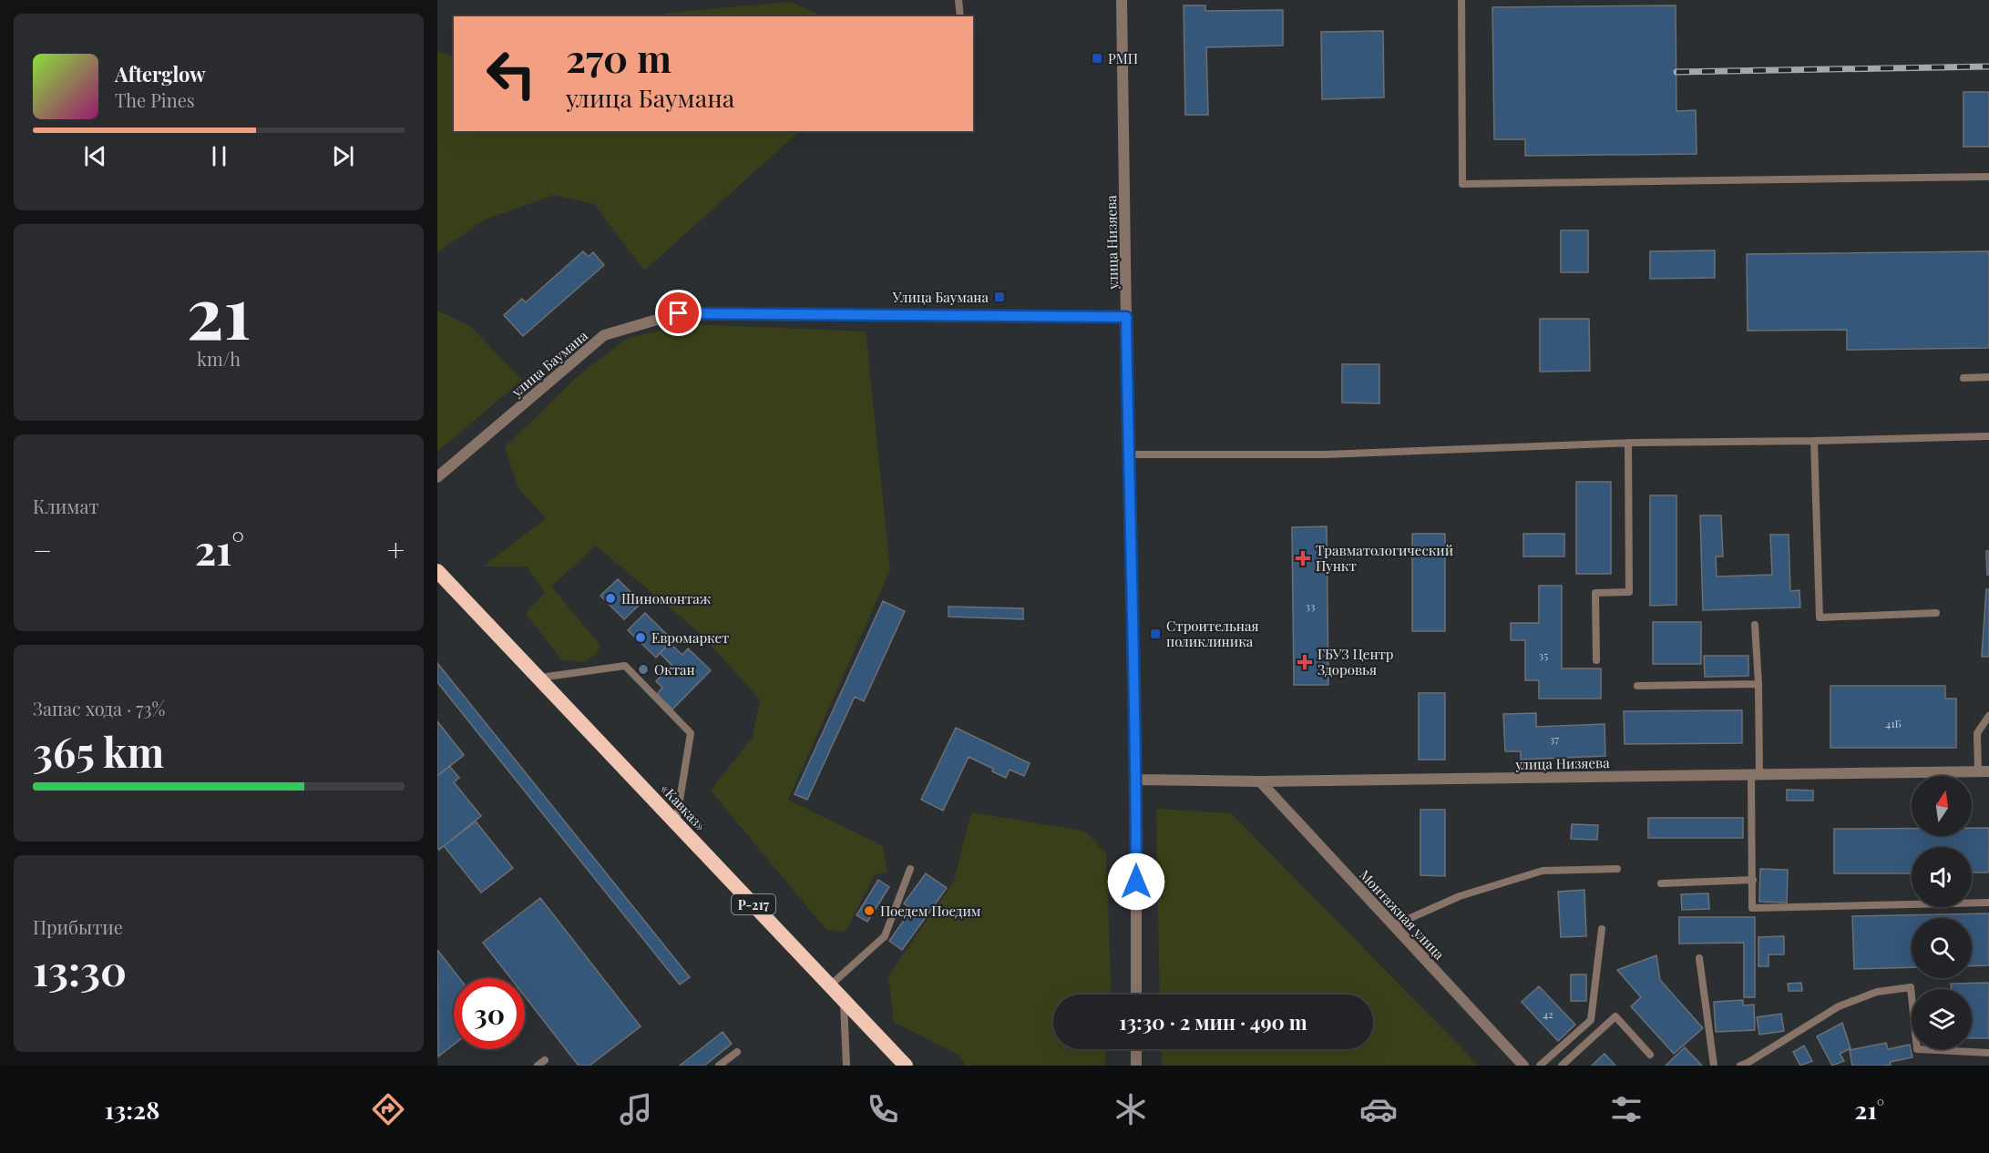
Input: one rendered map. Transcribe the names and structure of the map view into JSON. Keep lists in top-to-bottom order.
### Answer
{
  "streets": {
    "highway": ["«Кавказ»", "Р-217"],
    "street": ["улица Низяева", "улица Баумана", "Монтажная улица"]
  },
  "crossings": [
    ["улица Низяева", "улица Баумана"],
    ["улица Низяева", "Монтажная улица"]
  ],
  "places": {
    "transit": ["РМП", "Улица Баумана", "Строительная поликлиника"],
    "health": ["Травматологический Пункт", "ГБУЗ Центр Здоровья"],
    "other": [
      "Шиномонтаж",
      "Евромаркет",
      "Октан",
      "Поедем Поедим"
    ]
  },
  "house_numbers": [
    "33",
    "35",
    "41Б",
    "37",
    "42"
  ],
  "north": "top",
  "page": {
    "turn": ["270 m", "улица Баумана"],
    "song": ["Afterglow", "The Pines"],
    "tile": [
      ["21", "km/h"],
      "Климат",
      ["Запас хода · 73%", "365 km"],
      ["Прибытие", "13:30"]
    ],
    "heat": ["−", "21°", "+"],
    "limit": "30",
    "trip": "13:30 · 2 мин · 490 m",
    "tabs": ["13:28", "21°"]
  }
}
